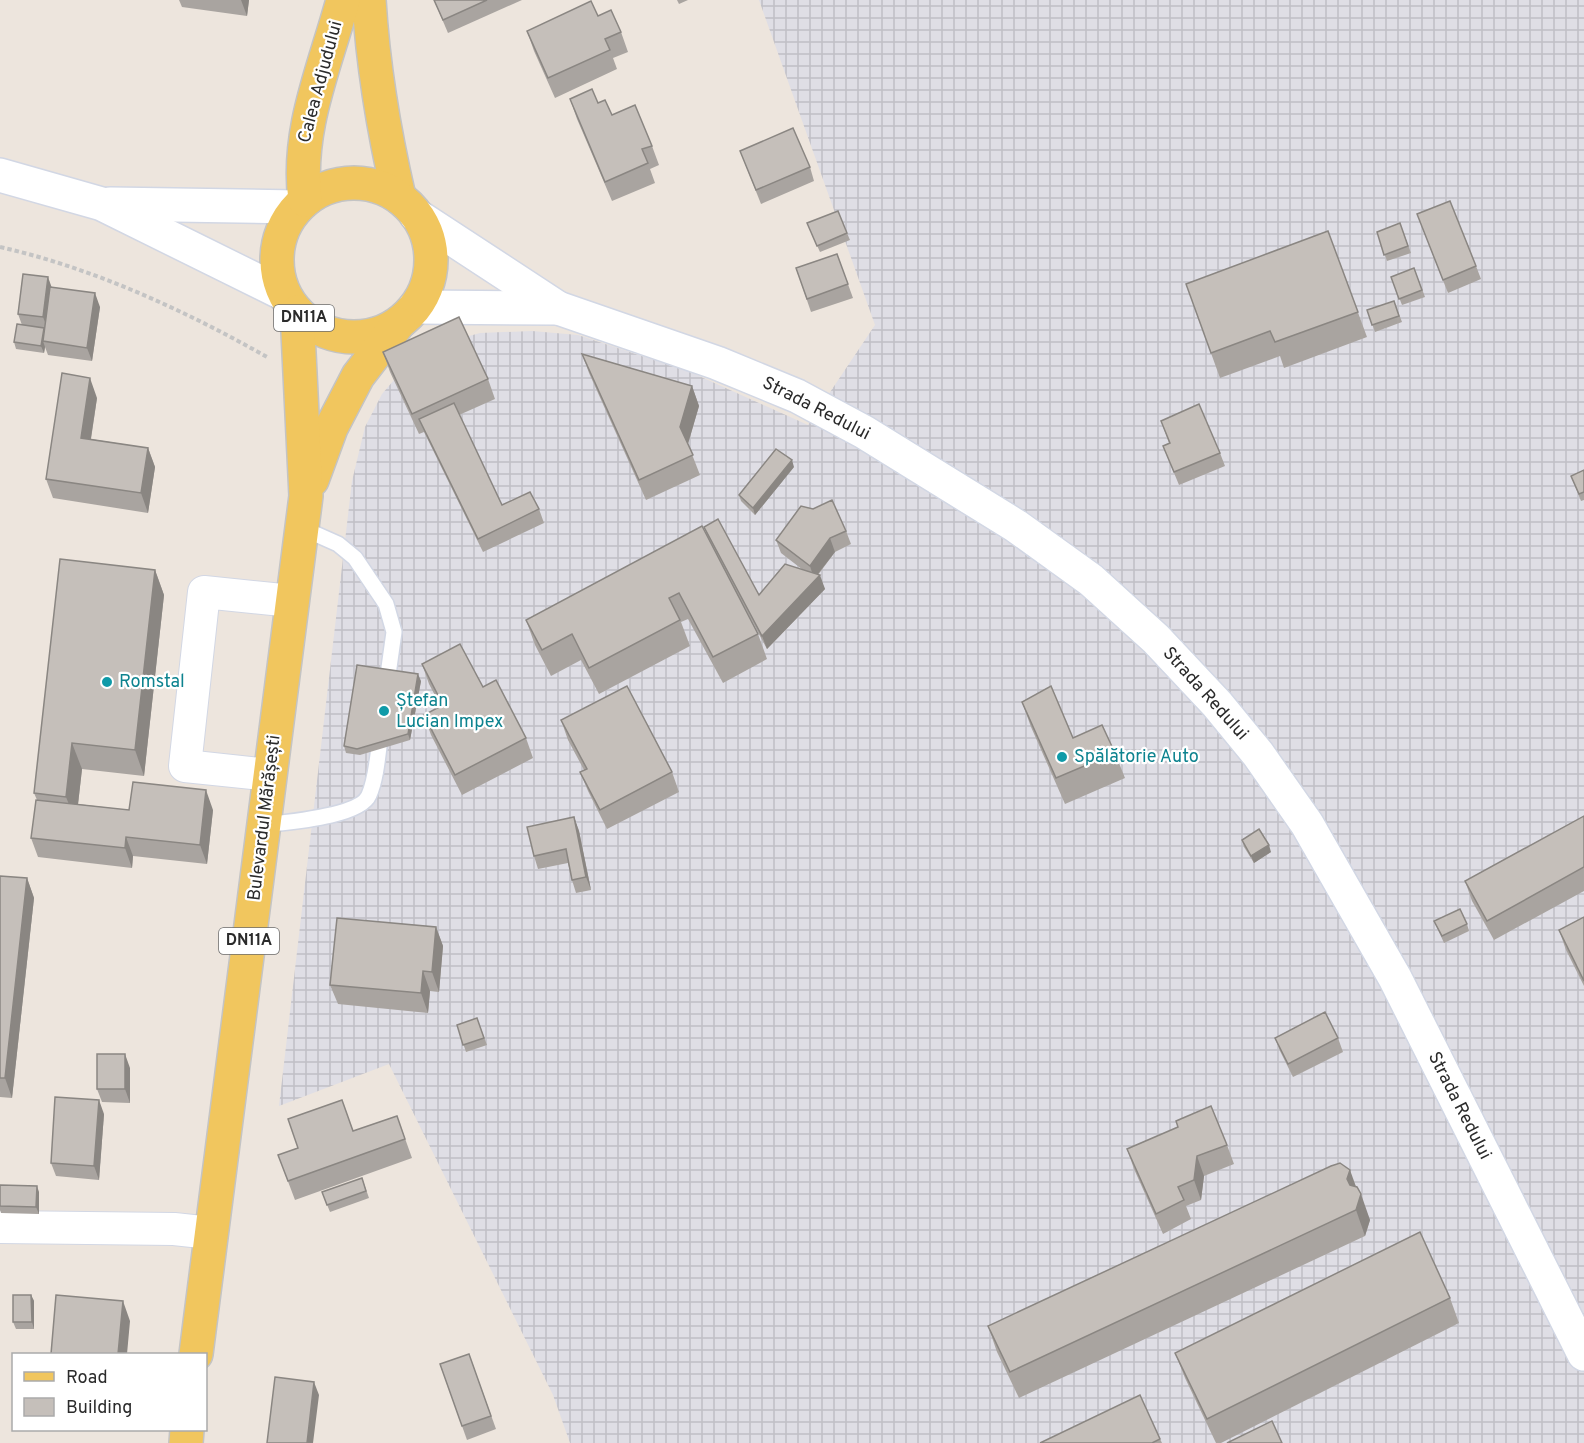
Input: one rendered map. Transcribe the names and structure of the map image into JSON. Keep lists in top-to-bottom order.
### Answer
{
  "streets": {
    "main road": [
      "Calea Adjudului",
      "DN11A",
      "Strada Redului",
      "Bulevardul Mărășești"
    ]
  },
  "crossings": [
    ["Calea Adjudului", "DN11A"],
    ["Calea Adjudului", "Strada Redului"],
    ["Calea Adjudului", "Bulevardul Mărășești"],
    ["DN11A", "Strada Redului"],
    ["DN11A", "Bulevardul Mărășești"],
    ["Strada Redului", "Bulevardul Mărășești"]
  ],
  "places": ["Romstal", "Ștefan Lucian Impex", "Spălătorie Auto"],
  "legend": ["Road", "Building"]
}
